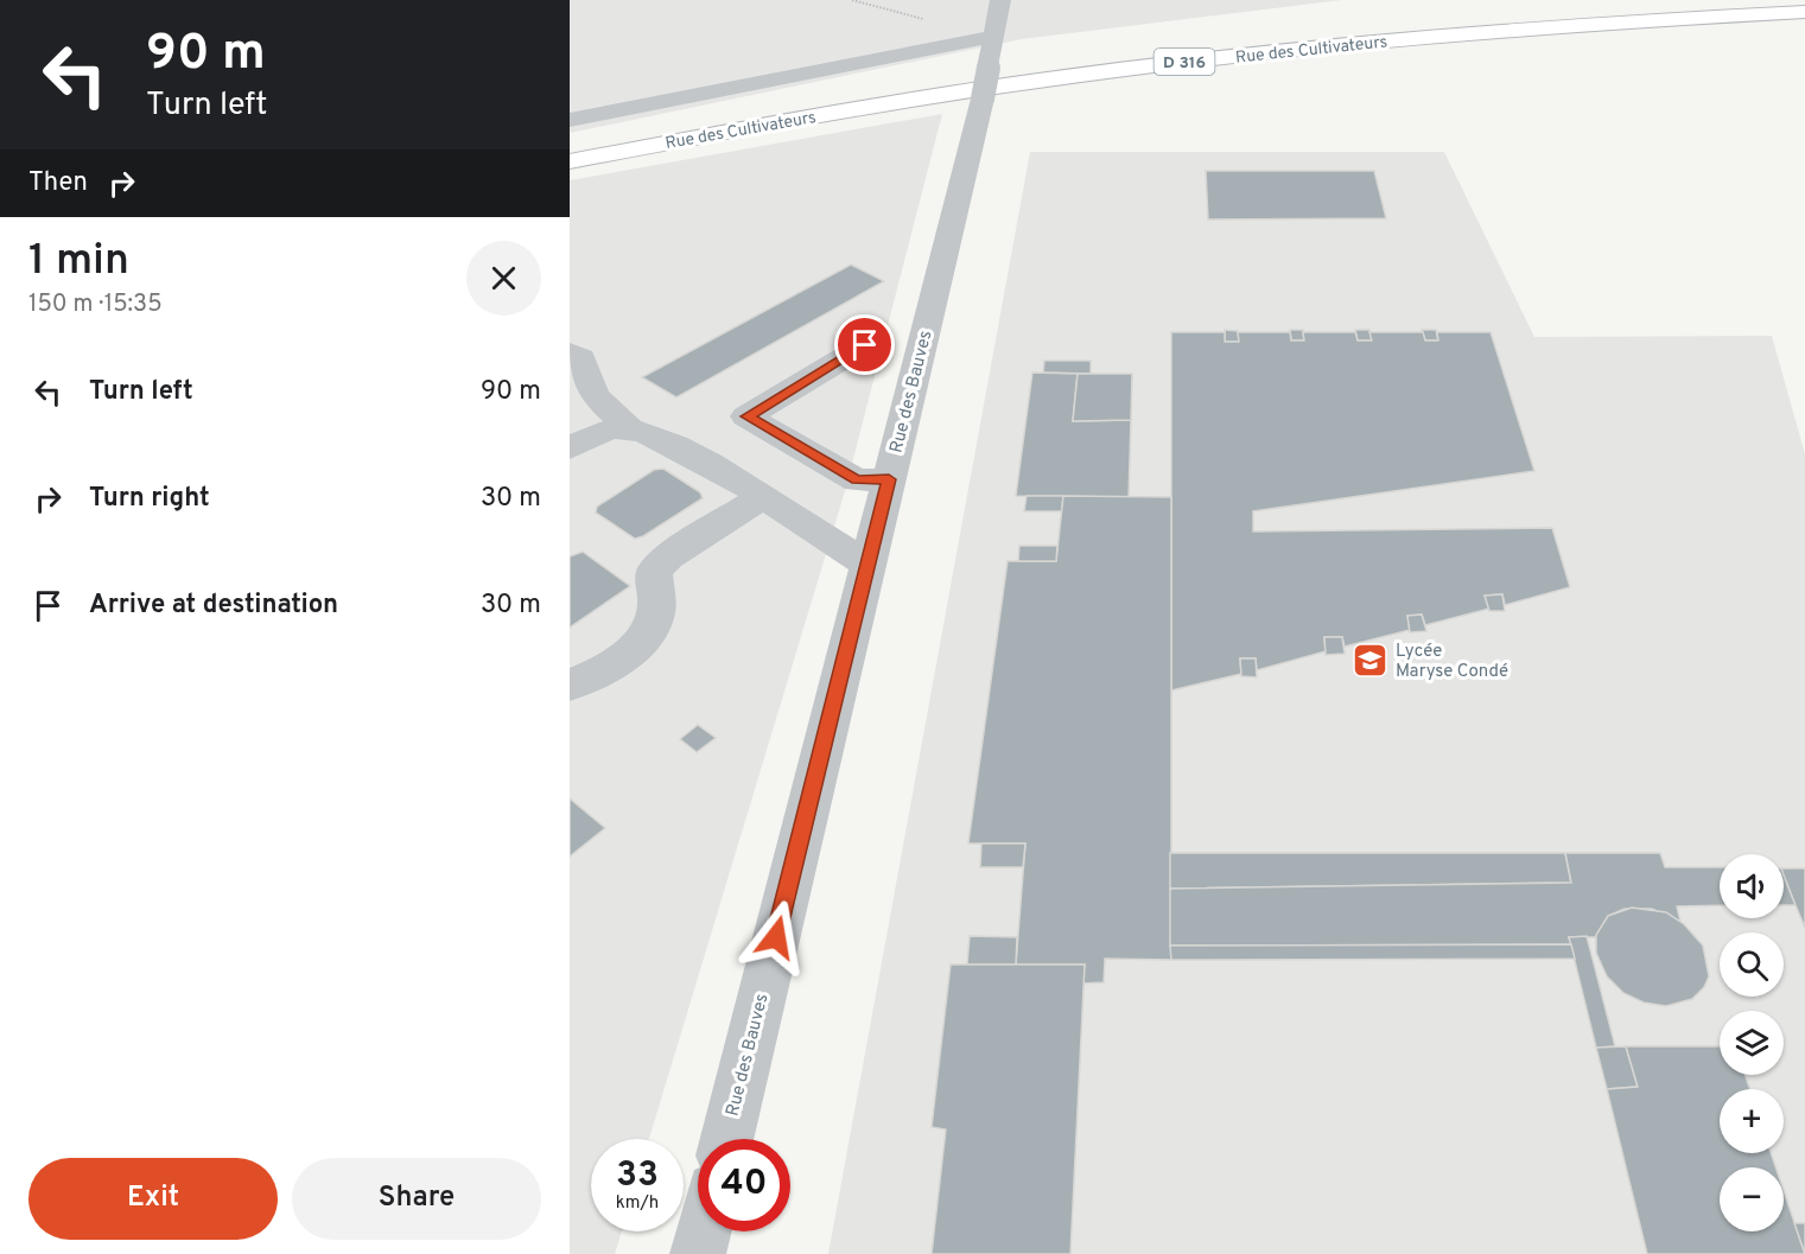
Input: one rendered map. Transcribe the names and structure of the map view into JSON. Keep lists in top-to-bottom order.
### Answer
{
  "streets": {
    "main road": ["Rue des Cultivateurs", "D 316"],
    "street": ["Rue des Bauves"]
  },
  "places": {
    "school or university": ["Lycée Maryse Condé"]
  },
  "page": {
    "turn": ["90 m", "Turn left"],
    "then": "Then",
    "heading": ["1 min", "150 m · 15:35"],
    "list": [
      {
        "name": "Turn left",
        "value": "90 m"
      },
      {
        "name": "Turn right",
        "value": "30 m"
      },
      {
        "name": "Arrive at destination",
        "value": "30 m"
      }
    ],
    "map_buttons": ["+", "−"],
    "speed": "33 km/h",
    "limit": "40",
    "buttons": ["Exit", "Share"]
  }
}
